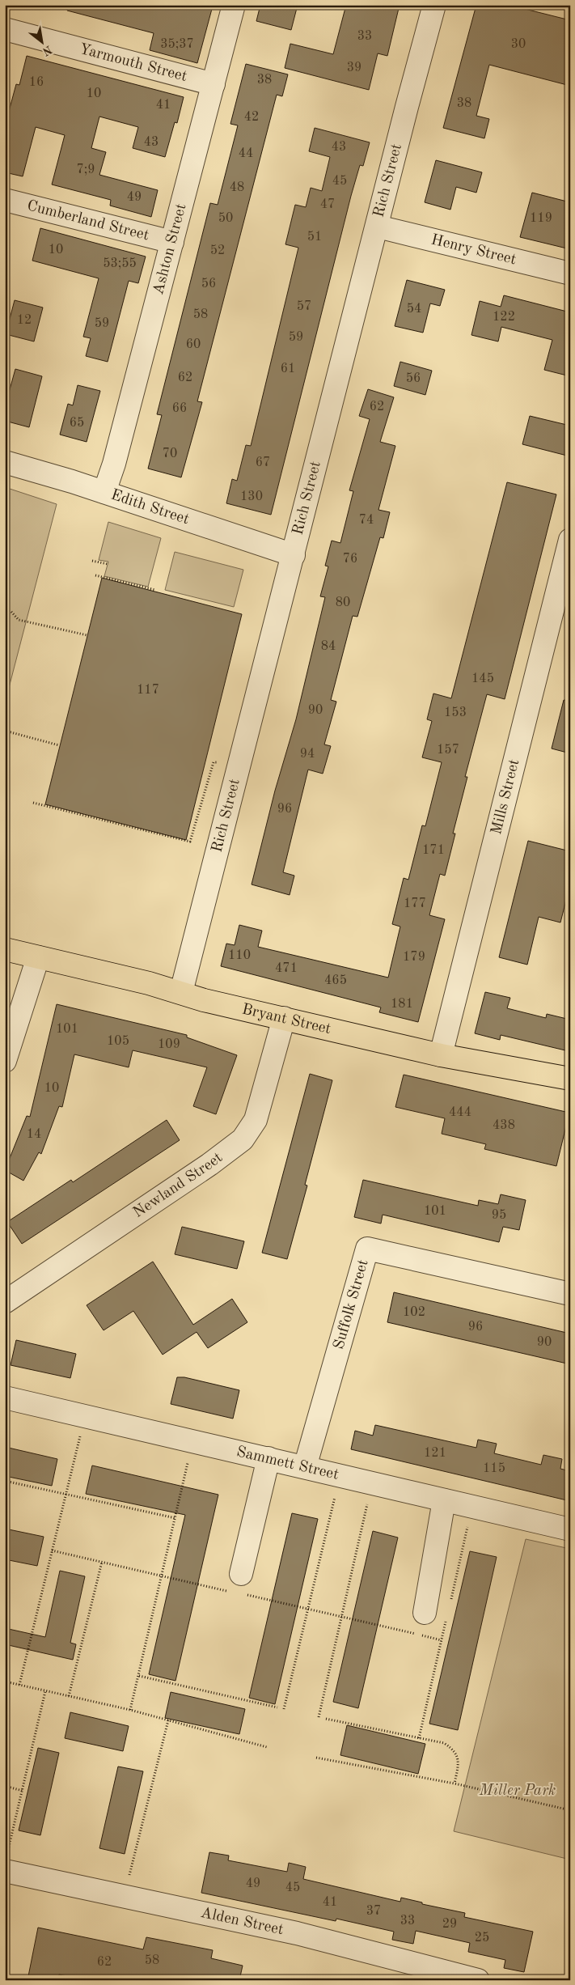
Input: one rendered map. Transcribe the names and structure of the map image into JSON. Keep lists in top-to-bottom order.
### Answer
{
  "streets": {
    "main road": ["Bryant Street"],
    "street": [
      "Yarmouth Street",
      "Rich Street",
      "Cumberland Street",
      "Ashton Street",
      "Henry Street",
      "Edith Street",
      "Mills Street",
      "Newland Street",
      "Suffolk Street",
      "Sammett Street",
      "Alden Street"
    ]
  },
  "crossings": [
    ["Yarmouth Street", "Ashton Street"],
    ["Rich Street", "Henry Street"],
    ["Rich Street", "Edith Street"],
    ["Rich Street", "Bryant Street"],
    ["Cumberland Street", "Ashton Street"],
    ["Ashton Street", "Edith Street"],
    ["Mills Street", "Bryant Street"],
    ["Bryant Street", "Newland Street"],
    ["Suffolk Street", "Sammett Street"]
  ],
  "parks": ["Miller Park"],
  "house_numbers": [
    "33",
    "35;37",
    "30",
    "39",
    "38",
    "16",
    "10",
    "38",
    "41",
    "42",
    "43",
    "43",
    "44",
    "7;9",
    "45",
    "48",
    "49",
    "47",
    "50",
    "119",
    "51",
    "10",
    "52",
    "53;55",
    "56",
    "57",
    "54",
    "58",
    "122",
    "12",
    "59",
    "59",
    "60",
    "61",
    "62",
    "56",
    "62",
    "66",
    "65",
    "70",
    "67",
    "130",
    "74",
    "76",
    "80",
    "84",
    "145",
    "117",
    "90",
    "153",
    "157",
    "94",
    "96",
    "171",
    "177",
    "110",
    "179",
    "471",
    "465",
    "181",
    "101",
    "105",
    "109",
    "10",
    "444",
    "438",
    "14",
    "101",
    "95",
    "102",
    "96",
    "90",
    "121",
    "115",
    "49",
    "45",
    "41",
    "37",
    "33",
    "29",
    "25",
    "58",
    "62"
  ],
  "north": "bottom right"
}
